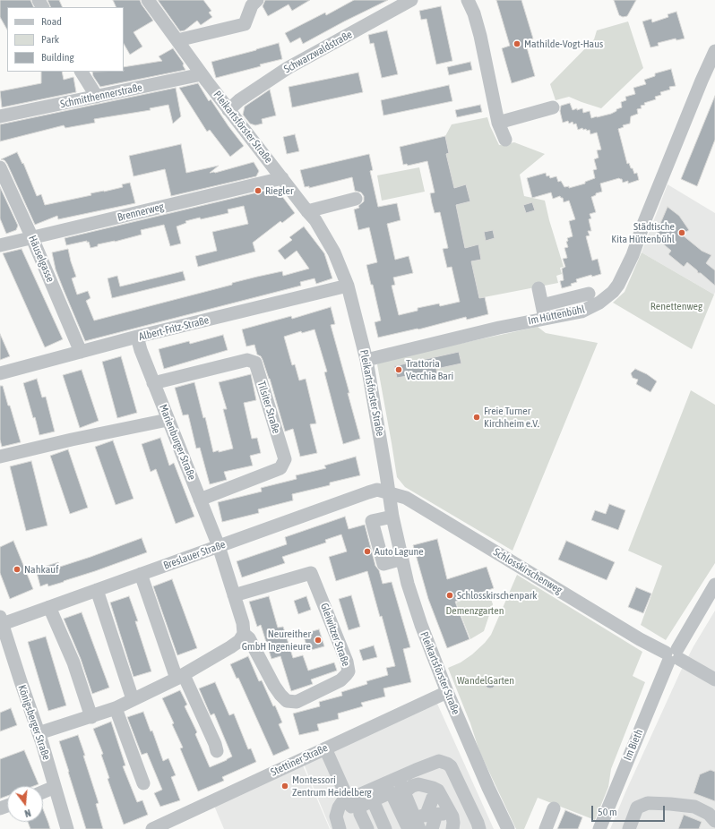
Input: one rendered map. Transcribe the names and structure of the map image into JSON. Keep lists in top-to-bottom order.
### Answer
{
  "streets": {
    "street": [
      "Schwarzwaldstraße",
      "Schmitthennerstraße",
      "Pleikartsförster Straße",
      "Brennerweg",
      "Häuselgasse",
      "Im Hüttenbühl",
      "Albert-Fritz-Straße",
      "Tilsiter Straße",
      "Marienburger Straße",
      "Breslauer Straße",
      "Schlosskirschenweg",
      "Gleiwitzer Straße",
      "Königsberger Straße",
      "Im Bieth",
      "Stettiner Straße"
    ]
  },
  "crossings": [
    ["Schwarzwaldstraße", "Pleikartsförster Straße"],
    ["Schmitthennerstraße", "Pleikartsförster Straße"],
    ["Pleikartsförster Straße", "Brennerweg"],
    ["Pleikartsförster Straße", "Im Hüttenbühl"],
    ["Pleikartsförster Straße", "Albert-Fritz-Straße"],
    ["Pleikartsförster Straße", "Breslauer Straße"],
    ["Pleikartsförster Straße", "Schlosskirschenweg"],
    ["Pleikartsförster Straße", "Stettiner Straße"],
    ["Brennerweg", "Häuselgasse"],
    ["Häuselgasse", "Albert-Fritz-Straße"],
    ["Albert-Fritz-Straße", "Marienburger Straße"],
    ["Tilsiter Straße", "Marienburger Straße"],
    ["Marienburger Straße", "Breslauer Straße"],
    ["Marienburger Straße", "Gleiwitzer Straße"],
    ["Breslauer Straße", "Schlosskirschenweg"],
    ["Breslauer Straße", "Königsberger Straße"],
    ["Schlosskirschenweg", "Im Bieth"]
  ],
  "parks": ["Renettenweg", "Demenzgarten", "WandelGarten"],
  "places": [
    "Mathilde-Vogt-Haus",
    "Riegler",
    "Städtische Kita Hüttenbühl",
    "Trattoria Vecchia Bari",
    "Freie Turner Kirchheim e.V.",
    "Auto Lagune",
    "Nahkauf",
    "Schlosskirschenpark",
    "Neureither GmbH Ingenieure",
    "Montessori Zentrum Heidelberg"
  ],
  "legend": ["Road", "Park", "Building"],
  "scale_bar": "50 m",
  "north": "bottom"
}
